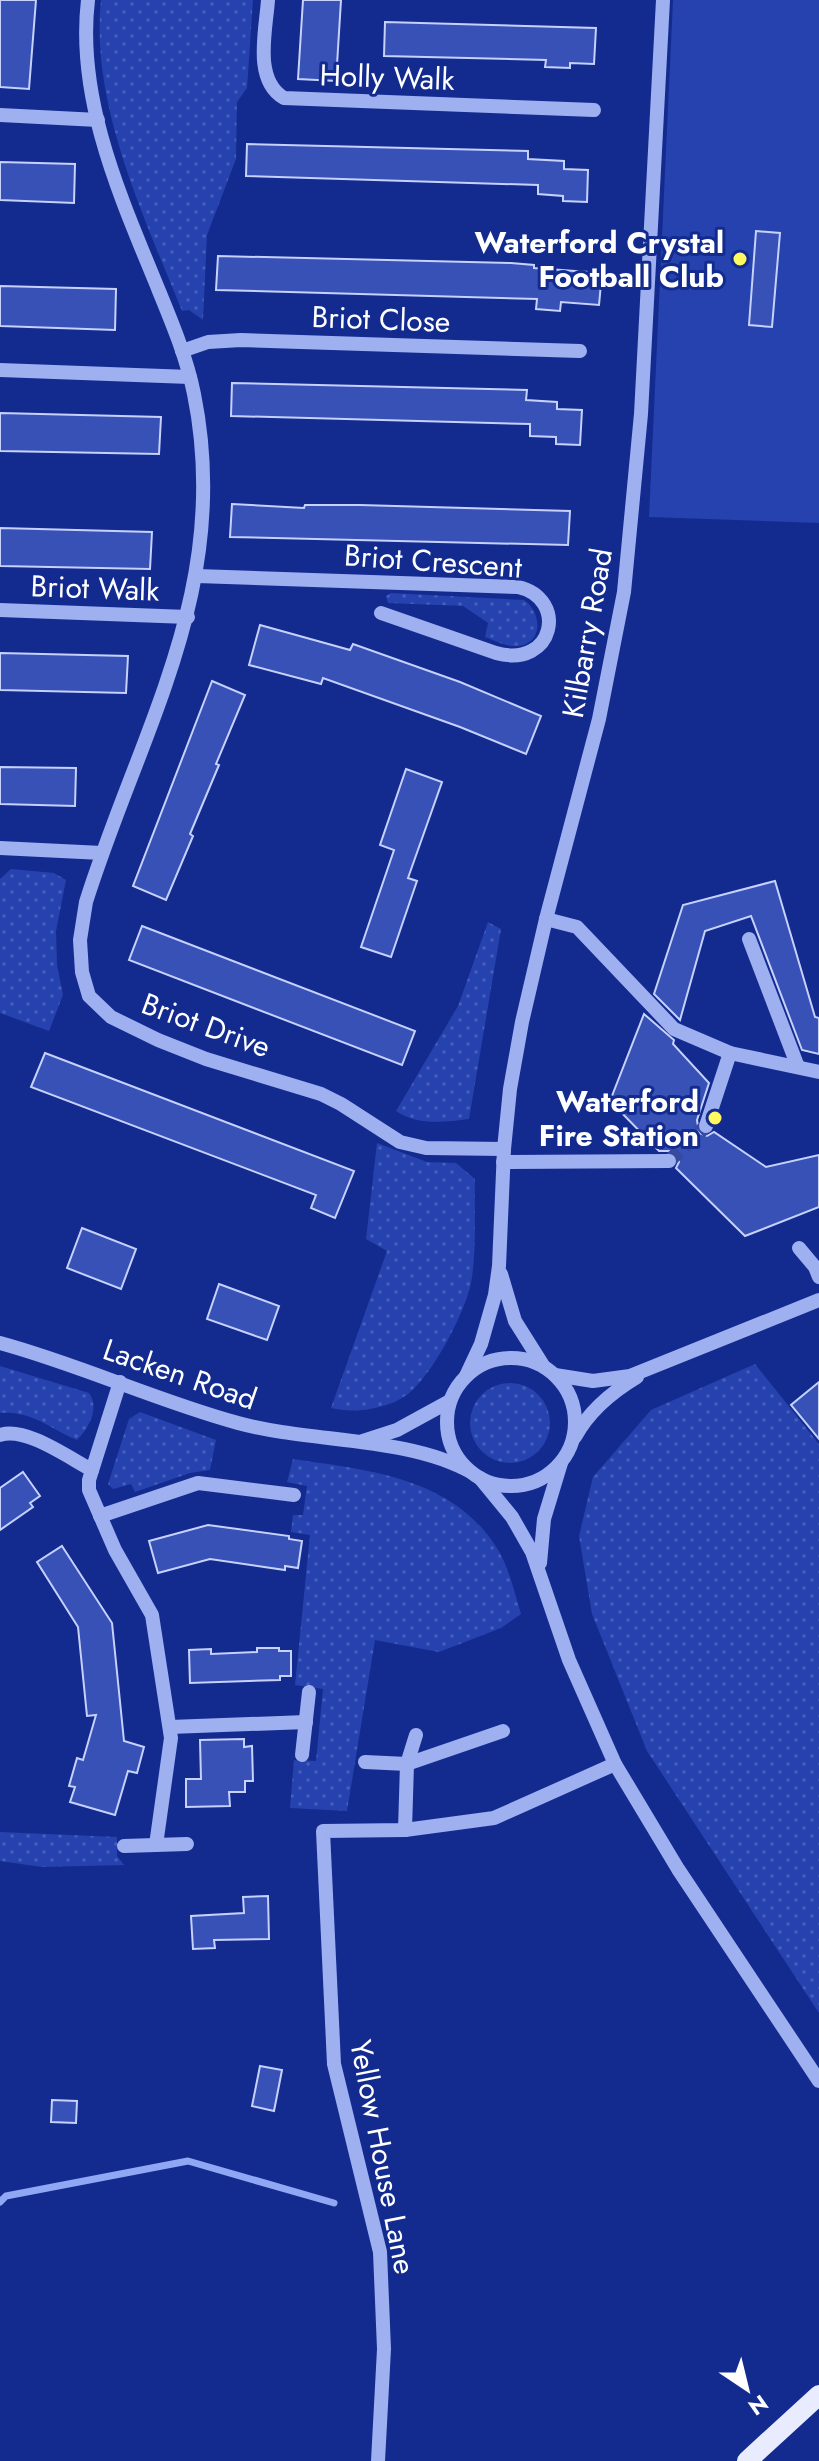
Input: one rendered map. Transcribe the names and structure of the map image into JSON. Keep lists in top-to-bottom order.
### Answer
{
  "streets": {
    "street": [
      "Holly Walk",
      "Briot Close",
      "Briot Crescent",
      "Briot Walk",
      "Kilbarry Road",
      "Briot Drive",
      "Lacken Road",
      "Yellow House Lane"
    ]
  },
  "crossings": [
    ["Briot Close", "Briot Drive"],
    ["Briot Crescent", "Briot Drive"],
    ["Briot Walk", "Briot Drive"],
    ["Kilbarry Road", "Briot Drive"],
    ["Kilbarry Road", "Lacken Road"]
  ],
  "places": ["Waterford Crystal Football Club", "Waterford Fire Station"],
  "north": "bottom right"
}
